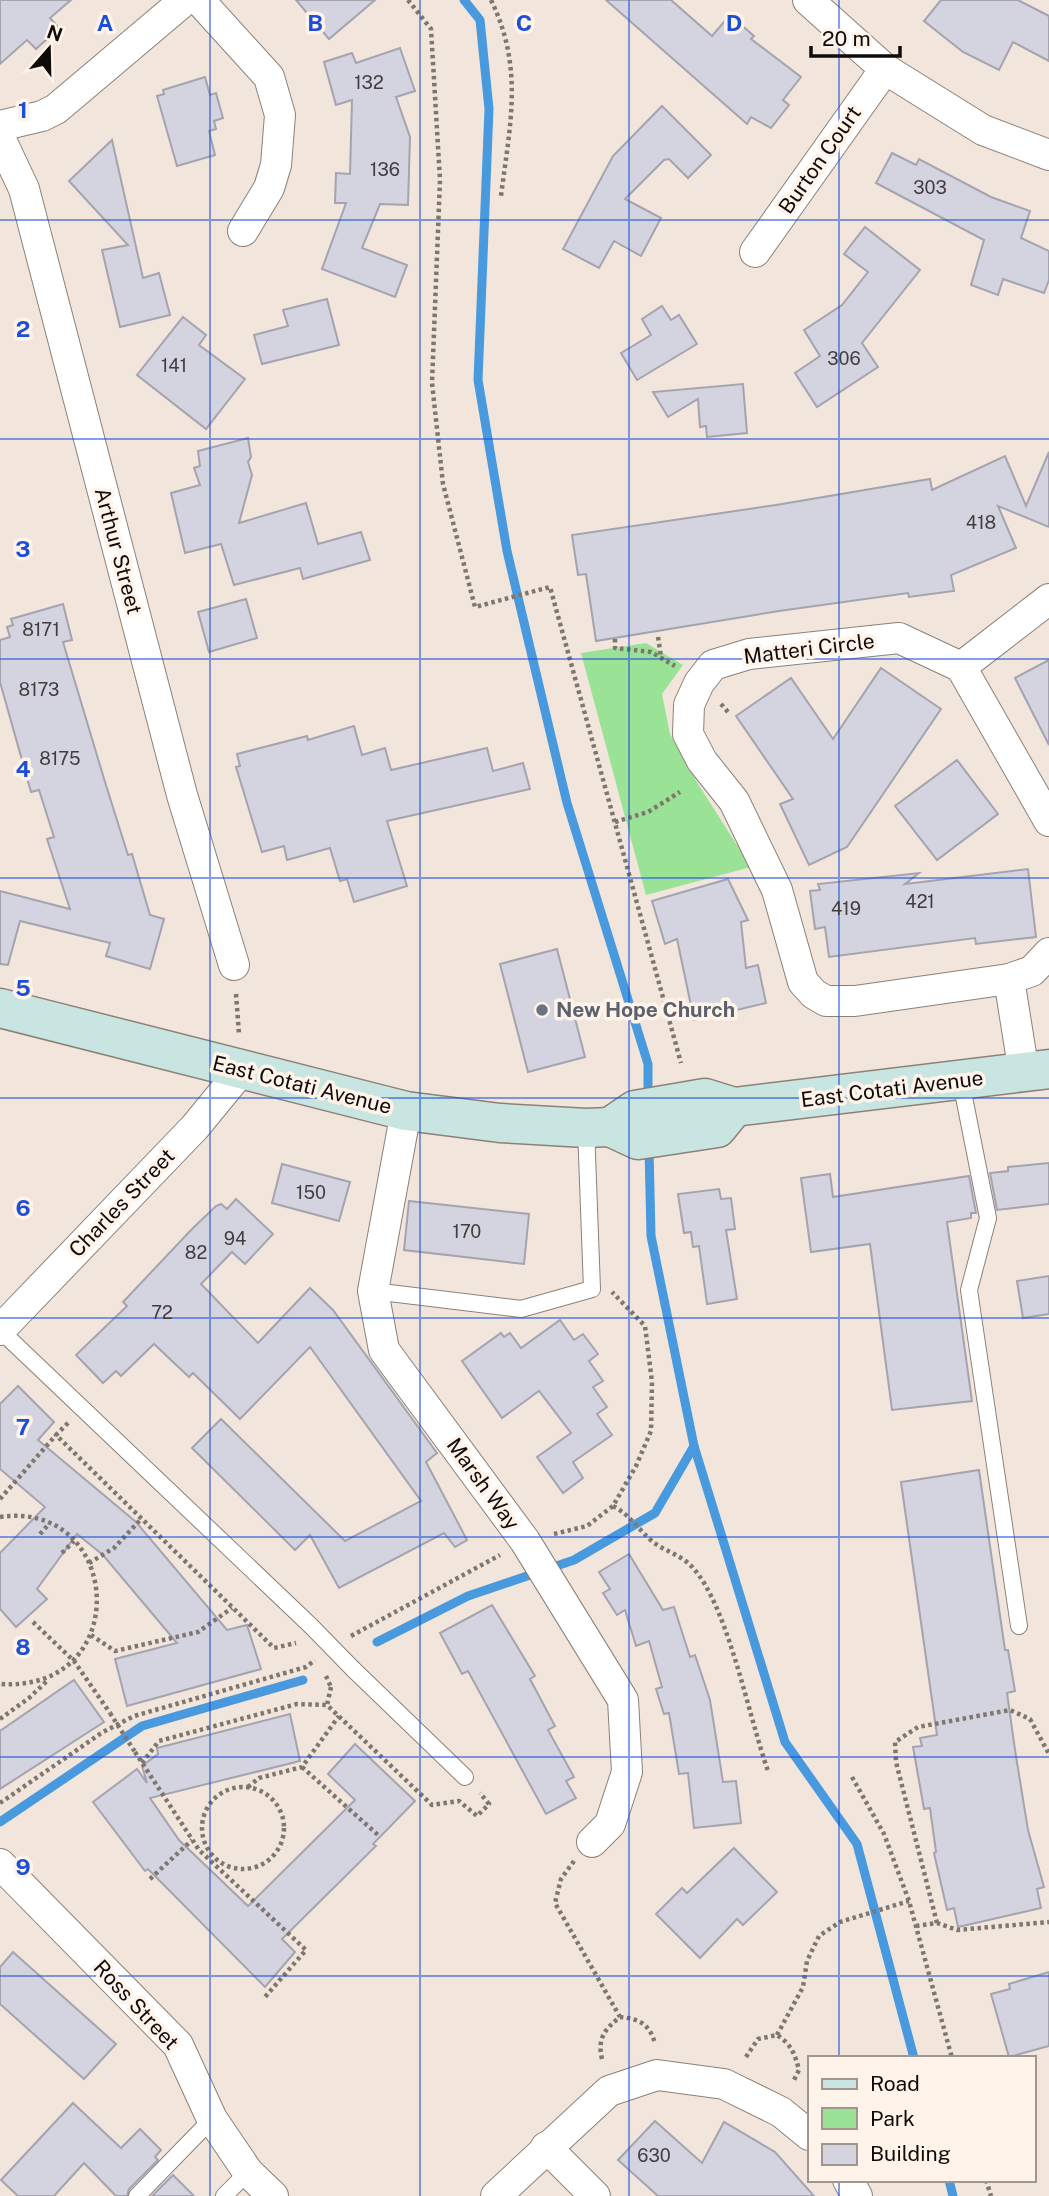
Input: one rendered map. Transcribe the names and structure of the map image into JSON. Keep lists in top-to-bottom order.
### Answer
{
  "streets": {
    "main road": ["East Cotati Avenue"],
    "street": [
      "Burton Court",
      "Arthur Street",
      "Matteri Circle",
      "Charles Street",
      "Marsh Way",
      "Ross Street"
    ]
  },
  "crossings": [
    ["East Cotati Avenue", "Charles Street"],
    ["East Cotati Avenue", "Marsh Way"]
  ],
  "places": ["New Hope Church"],
  "house_numbers": [
    "132",
    "136",
    "303",
    "306",
    "141",
    "418",
    "8171",
    "8173",
    "8175",
    "421",
    "419",
    "150",
    "170",
    "94",
    "82",
    "72",
    "630"
  ],
  "legend": ["Road", "Park", "Building"],
  "scale_bar": "20 m",
  "north": "top",
  "grid": {
    "columns": [
      "A",
      "B",
      "C",
      "D"
    ],
    "rows": [
      "1",
      "2",
      "3",
      "4",
      "5",
      "6",
      "7",
      "8",
      "9"
    ]
  }
}
